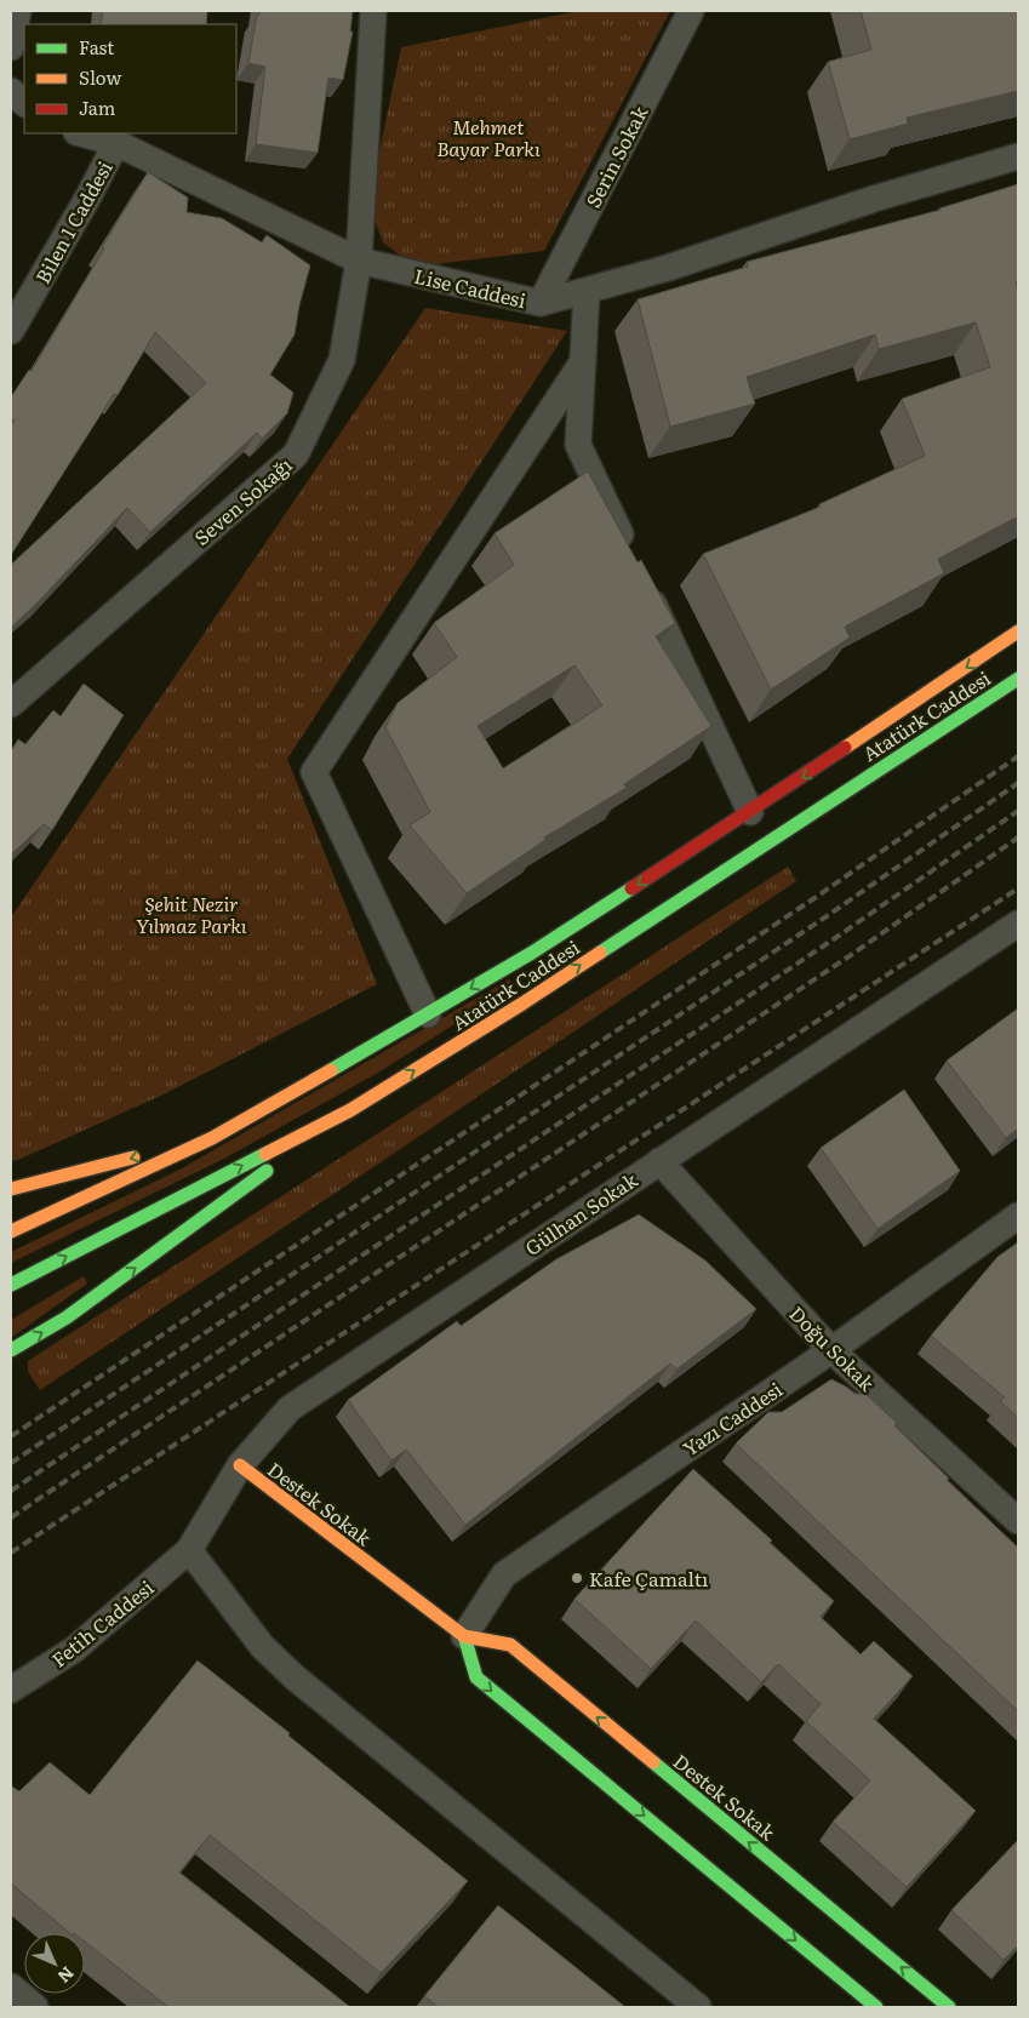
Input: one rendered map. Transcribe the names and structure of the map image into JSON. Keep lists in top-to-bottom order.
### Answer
{
  "streets": {
    "main road": ["Atatürk Caddesi", "Destek Sokak"],
    "street": [
      "Serin Sokak",
      "Bilen 1 Caddesi",
      "Lise Caddesi",
      "Seven Sokağı",
      "Gülhan Sokak",
      "Doğu Sokak",
      "Yazı Caddesi",
      "Fetih Caddesi"
    ]
  },
  "crossings": [
    ["Serin Sokak", "Lise Caddesi"],
    ["Bilen 1 Caddesi", "Lise Caddesi"],
    ["Lise Caddesi", "Seven Sokağı"],
    ["Gülhan Sokak", "Doğu Sokak"],
    ["Gülhan Sokak", "Destek Sokak"],
    ["Gülhan Sokak", "Fetih Caddesi"],
    ["Doğu Sokak", "Yazı Caddesi"],
    ["Yazı Caddesi", "Destek Sokak"]
  ],
  "parks": ["Mehmet Bayar Parkı", "Şehit Nezir Yılmaz Parkı"],
  "places": ["Kafe Çamaltı"],
  "legend": ["Fast", "Slow", "Jam"],
  "north": "bottom right"
}
